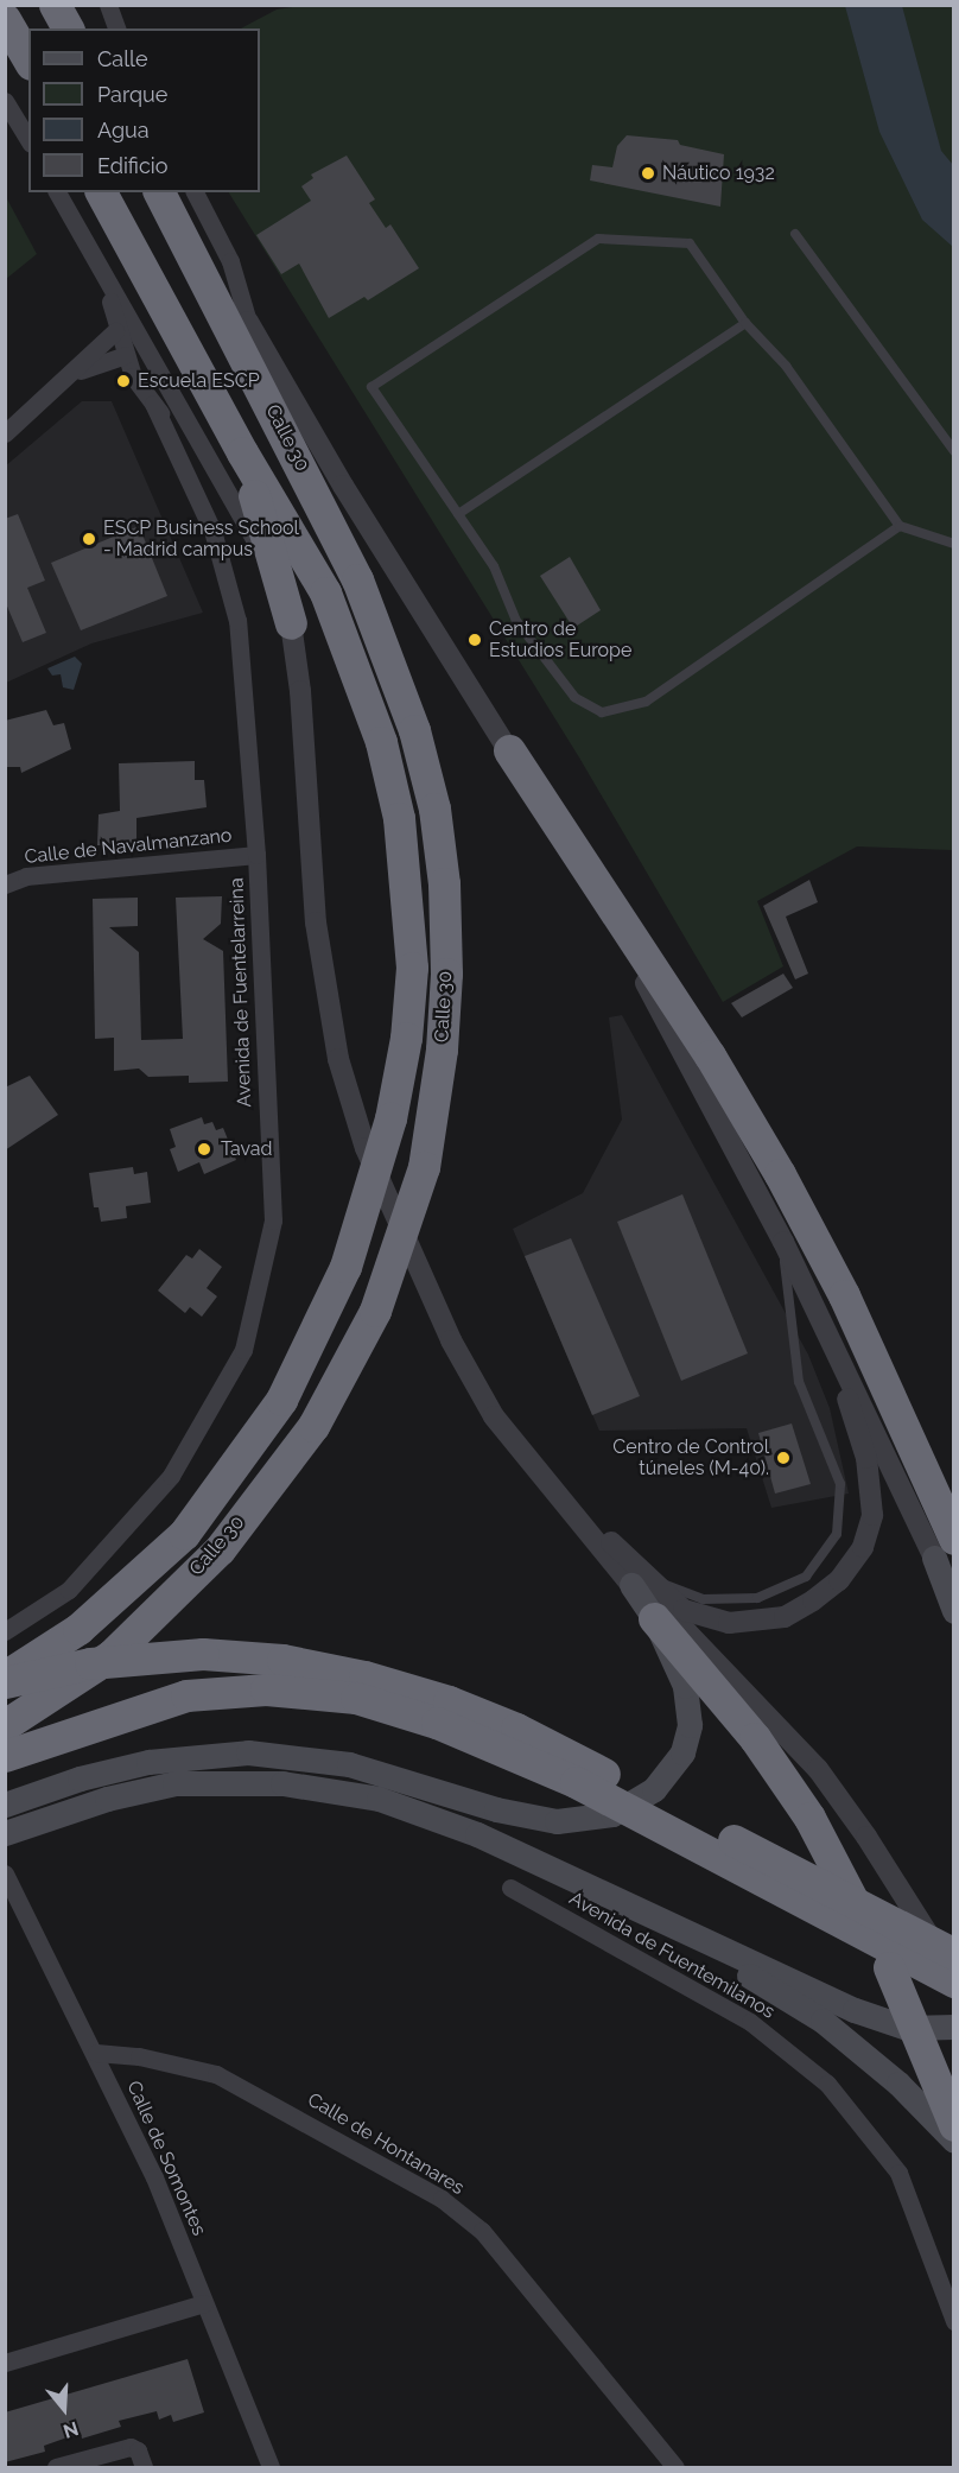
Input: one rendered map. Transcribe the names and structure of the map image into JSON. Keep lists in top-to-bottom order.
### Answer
{
  "streets": {
    "highway": ["Calle 30"],
    "street": [
      "Calle de Navalmanzano",
      "Avenida de Fuentelarreina",
      "Avenida de Fuentemilanos",
      "Calle de Hontanares",
      "Calle de Somontes"
    ]
  },
  "crossings": [
    ["Calle de Navalmanzano", "Avenida de Fuentelarreina"],
    ["Calle de Hontanares", "Calle de Somontes"]
  ],
  "places": [
    "Náutico 1932",
    "Escuela ESCP",
    "ESCP Business School - Madrid campus",
    "Centro de Estudios Europe",
    "Tavad",
    "Centro de Control túneles (M-40)."
  ],
  "legend": [
    "Calle",
    "Parque",
    "Agua",
    "Edificio"
  ],
  "north": "bottom"
}
